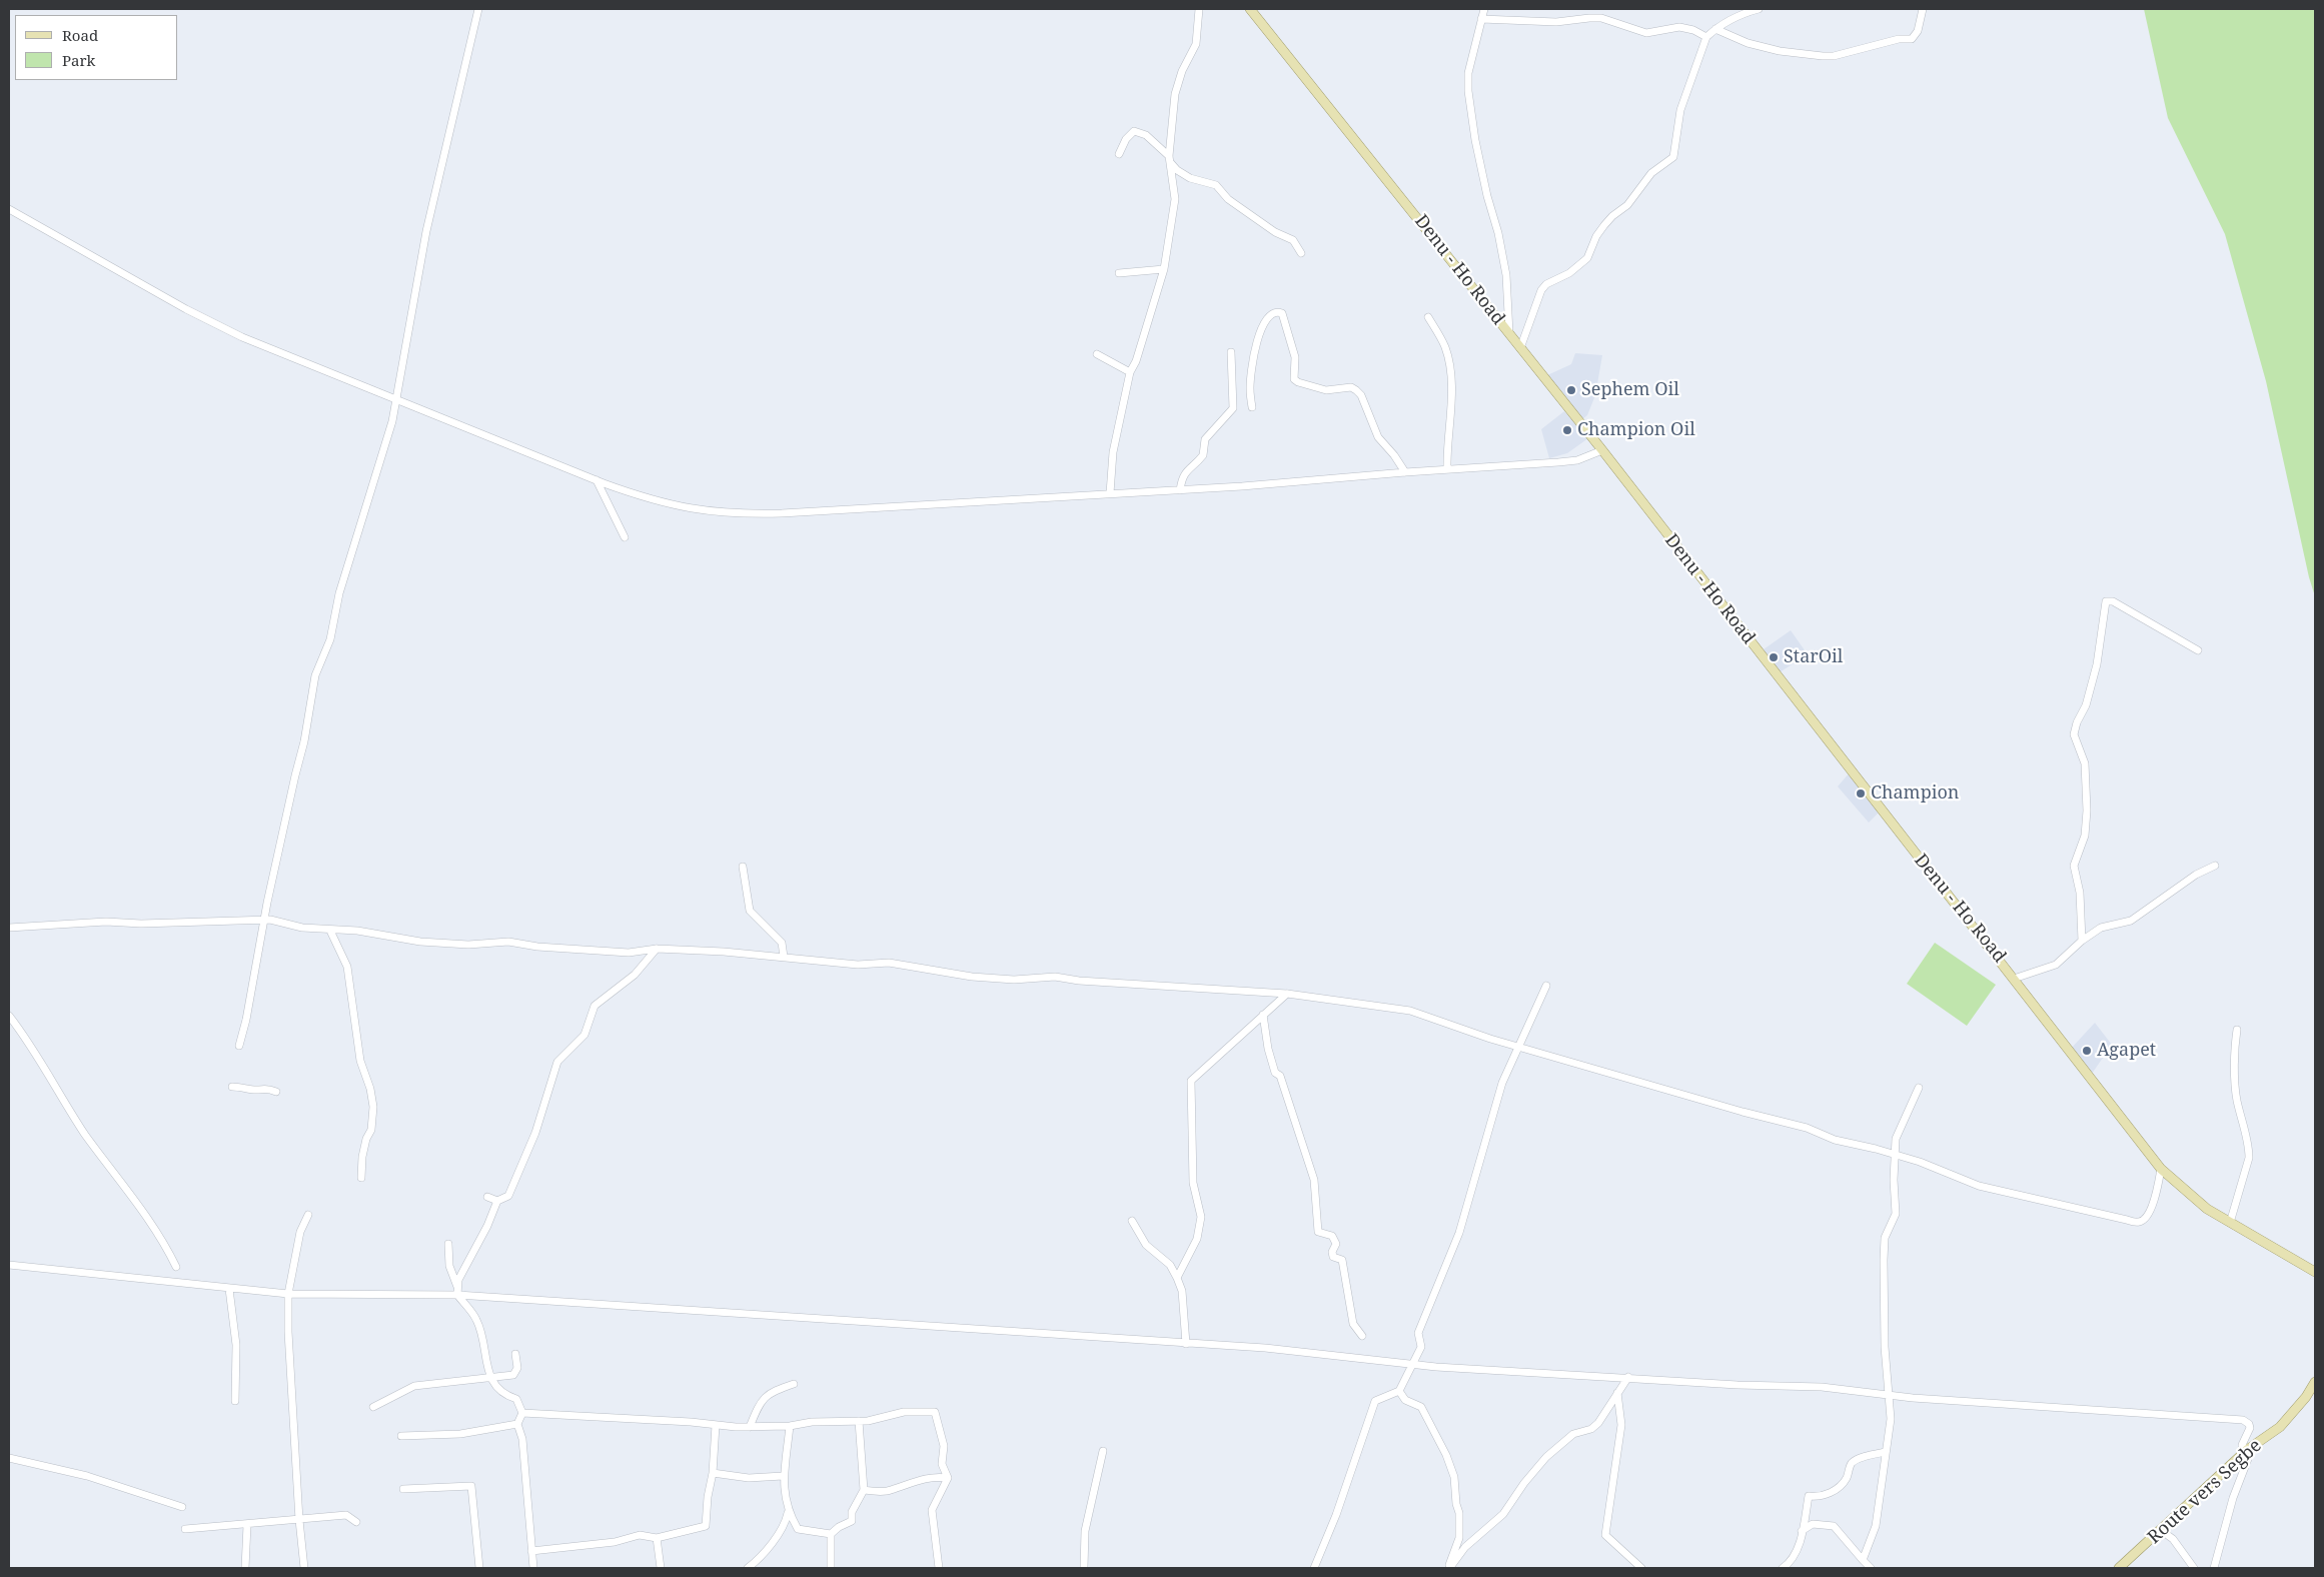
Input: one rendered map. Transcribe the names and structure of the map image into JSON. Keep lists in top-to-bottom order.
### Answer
{
  "streets": {
    "main road": ["Denu - Ho Road", "Route vers Segbe"]
  },
  "places": [
    "Sephem Oil",
    "Champion Oil",
    "StarOil",
    "Champion",
    "Agapet"
  ],
  "legend": ["Road", "Park"]
}
